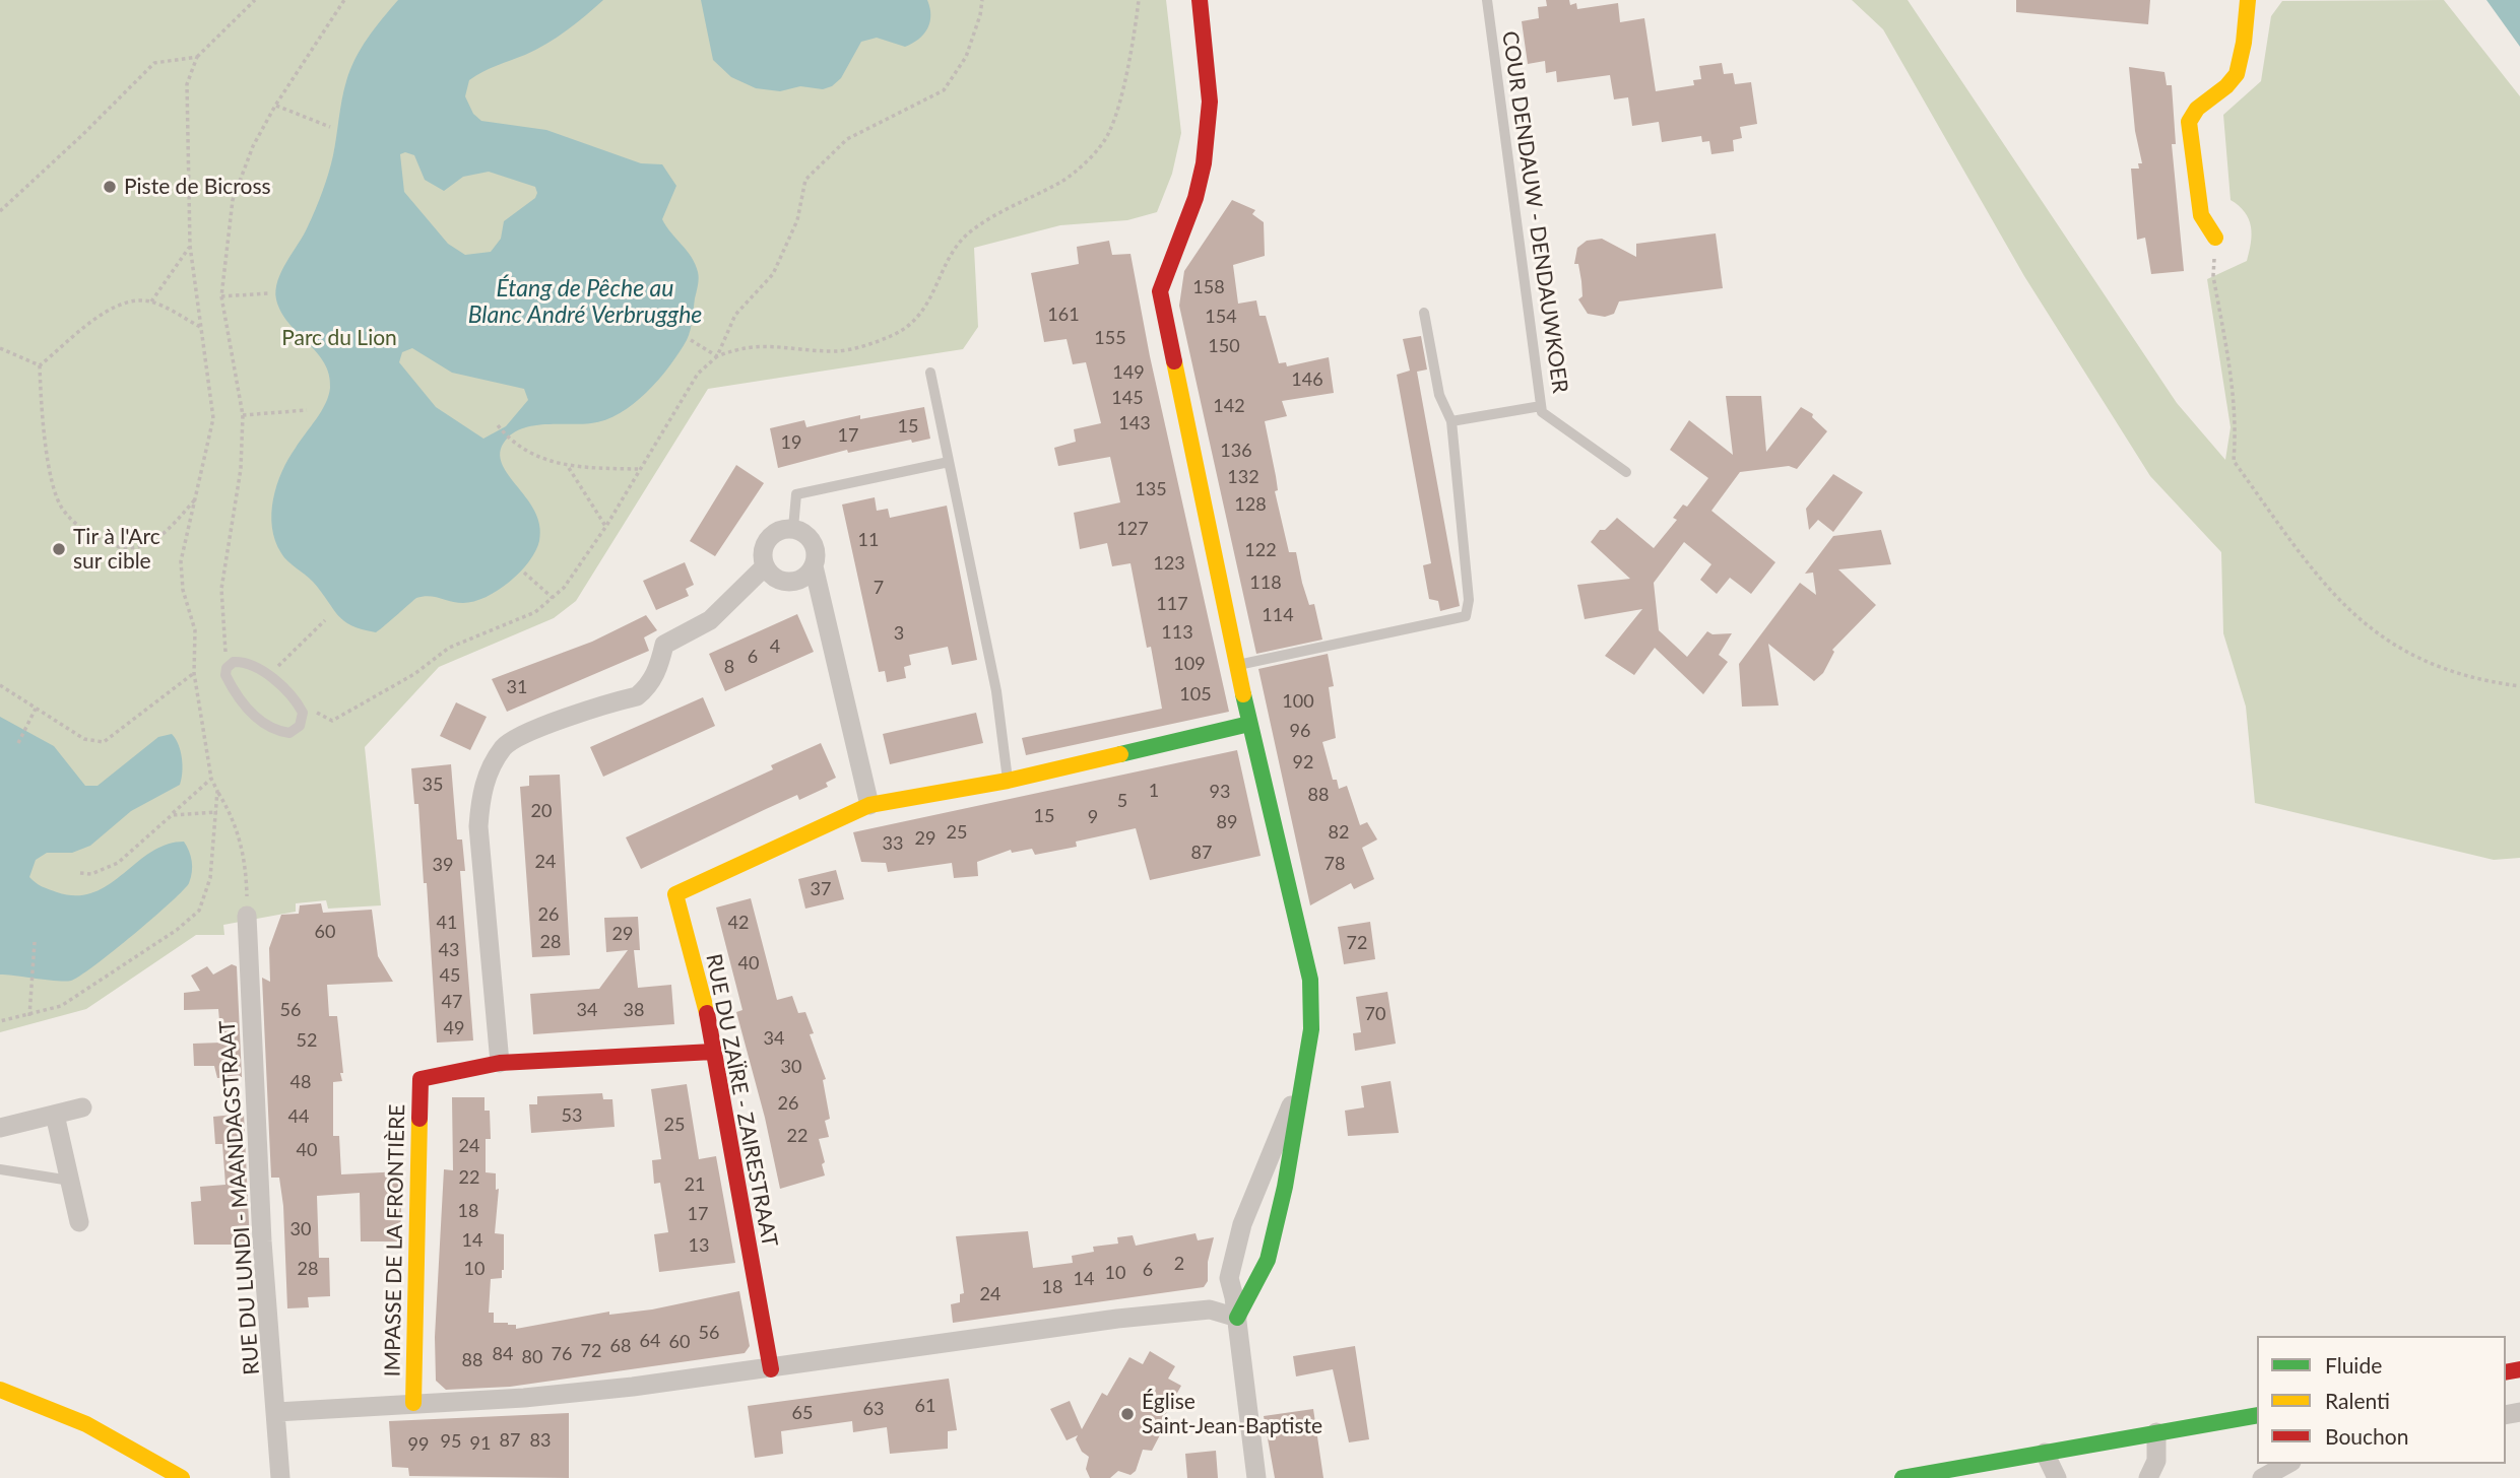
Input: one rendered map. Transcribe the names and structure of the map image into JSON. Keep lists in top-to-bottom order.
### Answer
{
  "streets": {
    "street": ["RUE DU ZAÏRE - ZAIRESTRAAT", "RUE DU LUNDI - MAANDAGSTRAAT", "IMPASSE DE LA FRONTIÈRE"],
    "lane": ["COUR DENDAUW - DENDAUWKOER"]
  },
  "water": ["Étang de Pêche au Blanc André Verbrugghe"],
  "parks": ["Parc du Lion"],
  "places": ["Piste de Bicross", "Tir à l'Arc sur cible", "Église Saint-Jean-Baptiste"],
  "house_numbers": [
    "158",
    "161",
    "154",
    "155",
    "150",
    "149",
    "146",
    "145",
    "142",
    "143",
    "15",
    "17",
    "19",
    "136",
    "132",
    "135",
    "128",
    "127",
    "11",
    "122",
    "123",
    "118",
    "7",
    "117",
    "114",
    "113",
    "3",
    "4",
    "6",
    "109",
    "8",
    "31",
    "105",
    "100",
    "96",
    "92",
    "35",
    "1",
    "93",
    "88",
    "5",
    "20",
    "15",
    "9",
    "89",
    "25",
    "82",
    "29",
    "33",
    "87",
    "24",
    "78",
    "39",
    "37",
    "26",
    "41",
    "42",
    "60",
    "29",
    "28",
    "72",
    "43",
    "40",
    "45",
    "47",
    "56",
    "34",
    "38",
    "70",
    "49",
    "34",
    "52",
    "30",
    "48",
    "26",
    "53",
    "44",
    "25",
    "22",
    "24",
    "40",
    "22",
    "21",
    "18",
    "17",
    "30",
    "14",
    "13",
    "2",
    "28",
    "10",
    "6",
    "10",
    "14",
    "18",
    "24",
    "56",
    "64",
    "60",
    "68",
    "72",
    "84",
    "76",
    "80",
    "88",
    "61",
    "63",
    "65",
    "87",
    "83",
    "95",
    "91",
    "99"
  ],
  "legend": ["Fluide", "Ralenti", "Bouchon"]
}
